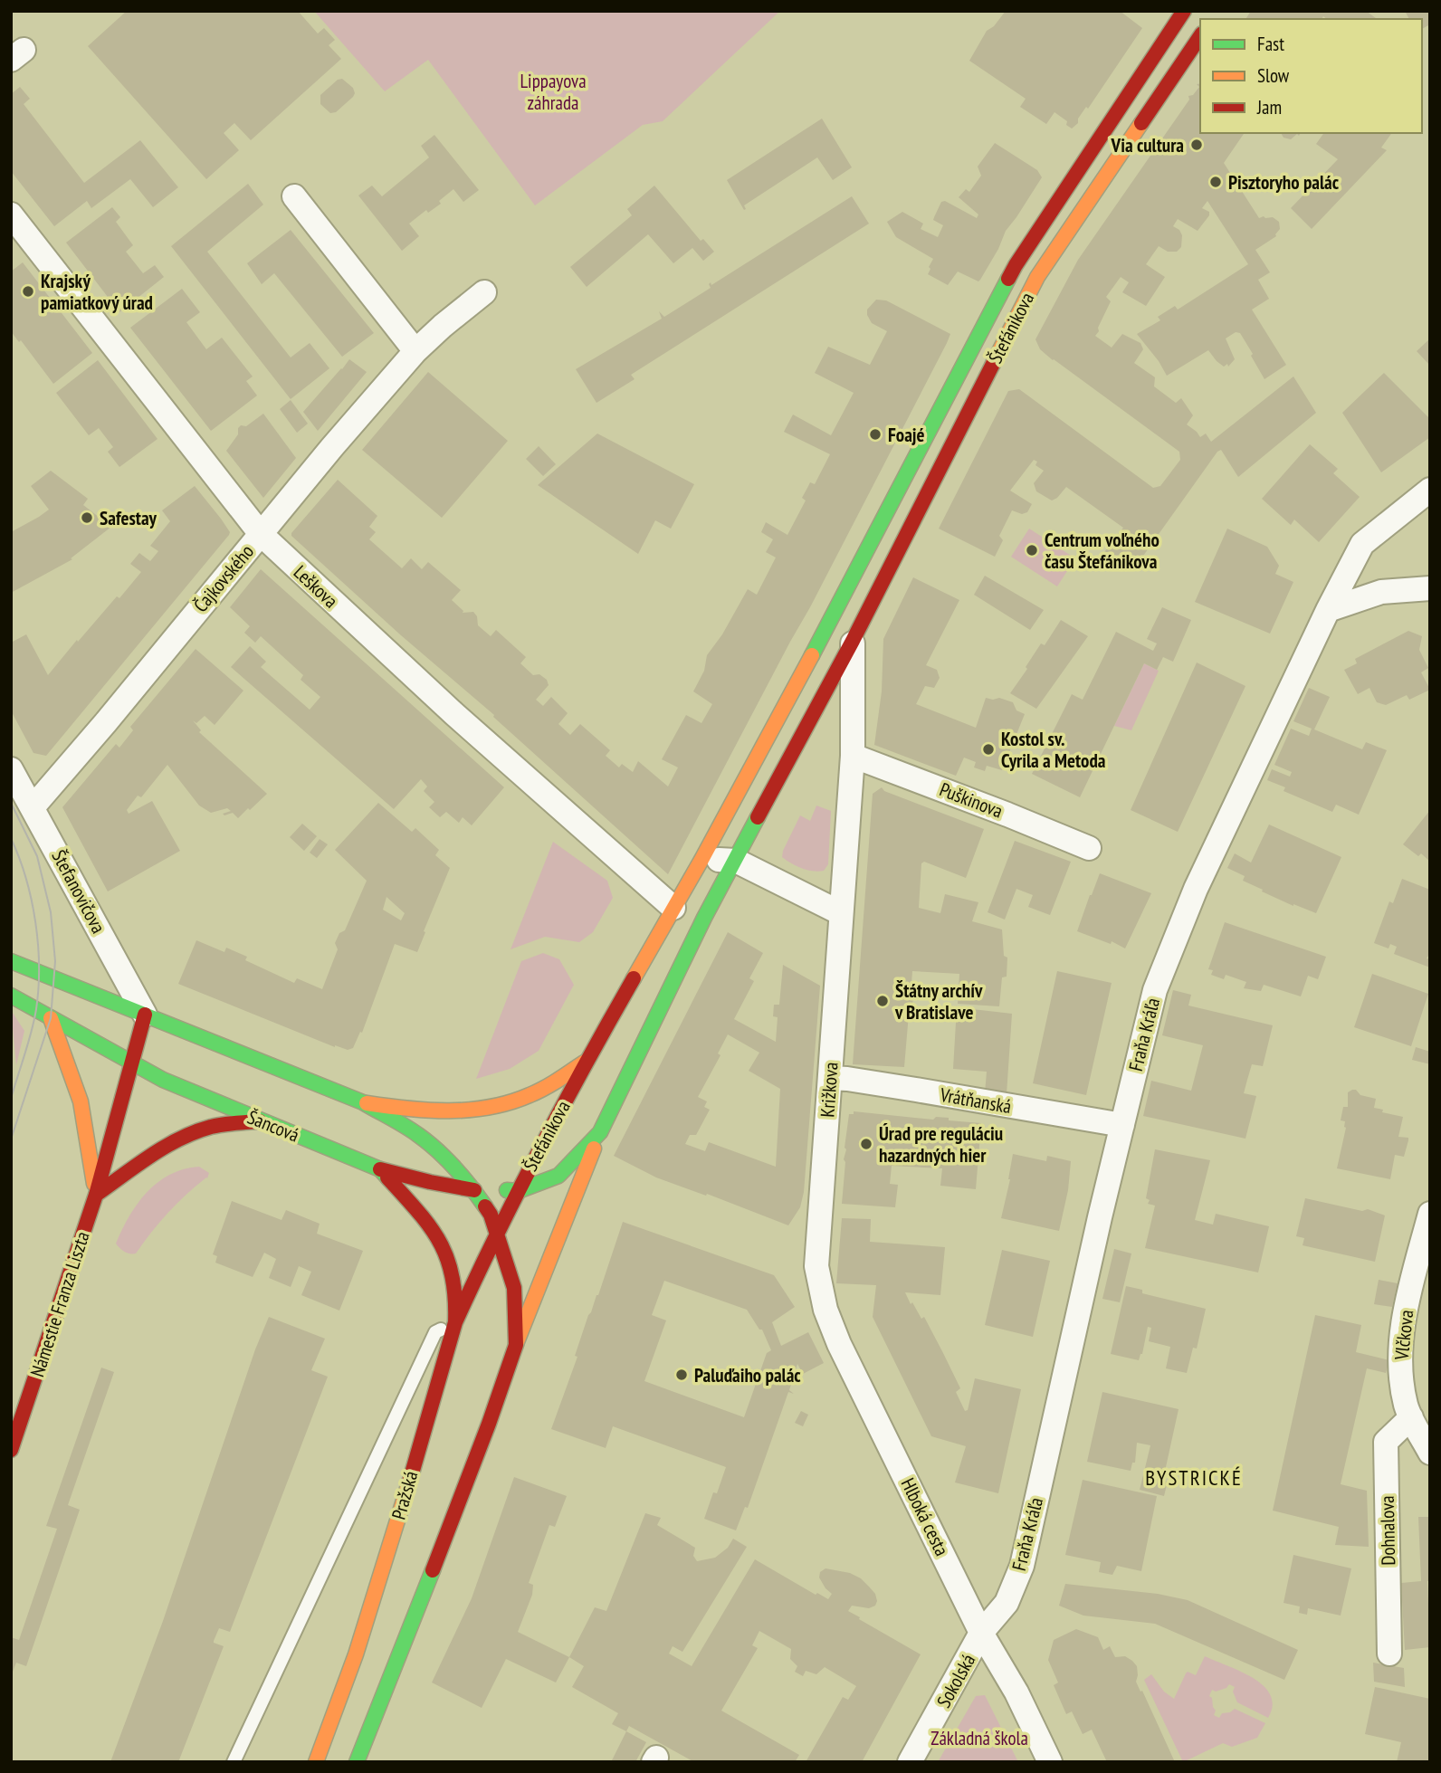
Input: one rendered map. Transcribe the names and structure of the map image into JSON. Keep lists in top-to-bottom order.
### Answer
{
  "streets": {
    "main road": [
      "Štefánikova",
      "Šancová",
      "Námestie Franza Liszta",
      "Pražská"
    ],
    "street": [
      "Čajkovského",
      "Leškova",
      "Puškinova",
      "Štefanovičova",
      "Fraňa Kráľa",
      "Križkova",
      "Vrátňanská",
      "Vlčkova",
      "Hlboká cesta",
      "Dohnalova",
      "Sokolská"
    ]
  },
  "crossings": [
    ["Štefánikova", "Leškova"],
    ["Štefánikova", "Križkova"],
    ["Štefánikova", "Pražská"],
    ["Čajkovského", "Leškova"],
    ["Čajkovského", "Štefanovičova"],
    ["Puškinova", "Križkova"],
    ["Štefanovičova", "Námestie Franza Liszta"],
    ["Fraňa Kráľa", "Vrátňanská"],
    ["Fraňa Kráľa", "Hlboká cesta"],
    ["Fraňa Kráľa", "Sokolská"],
    ["Križkova", "Vrátňanská"],
    ["Križkova", "Hlboká cesta"],
    ["Šancová", "Námestie Franza Liszta"],
    ["Šancová", "Pražská"],
    ["Vlčkova", "Dohnalova"],
    ["Hlboká cesta", "Sokolská"]
  ],
  "districts": ["BYSTRICKÉ"],
  "parks": ["Lippayova záhrada", "Základná škola"],
  "places": [
    "Via cultura",
    "Pisztoryho palác",
    "Krajský pamiatkový úrad",
    "Foajé",
    "Safestay",
    "Centrum voľného času Štefánikova",
    "Kostol sv. Cyrila a Metoda",
    "Štátny archív v Bratislave",
    "Úrad pre reguláciu hazardných hier",
    "Paluďaiho palác"
  ],
  "legend": ["Fast", "Slow", "Jam"]
}
